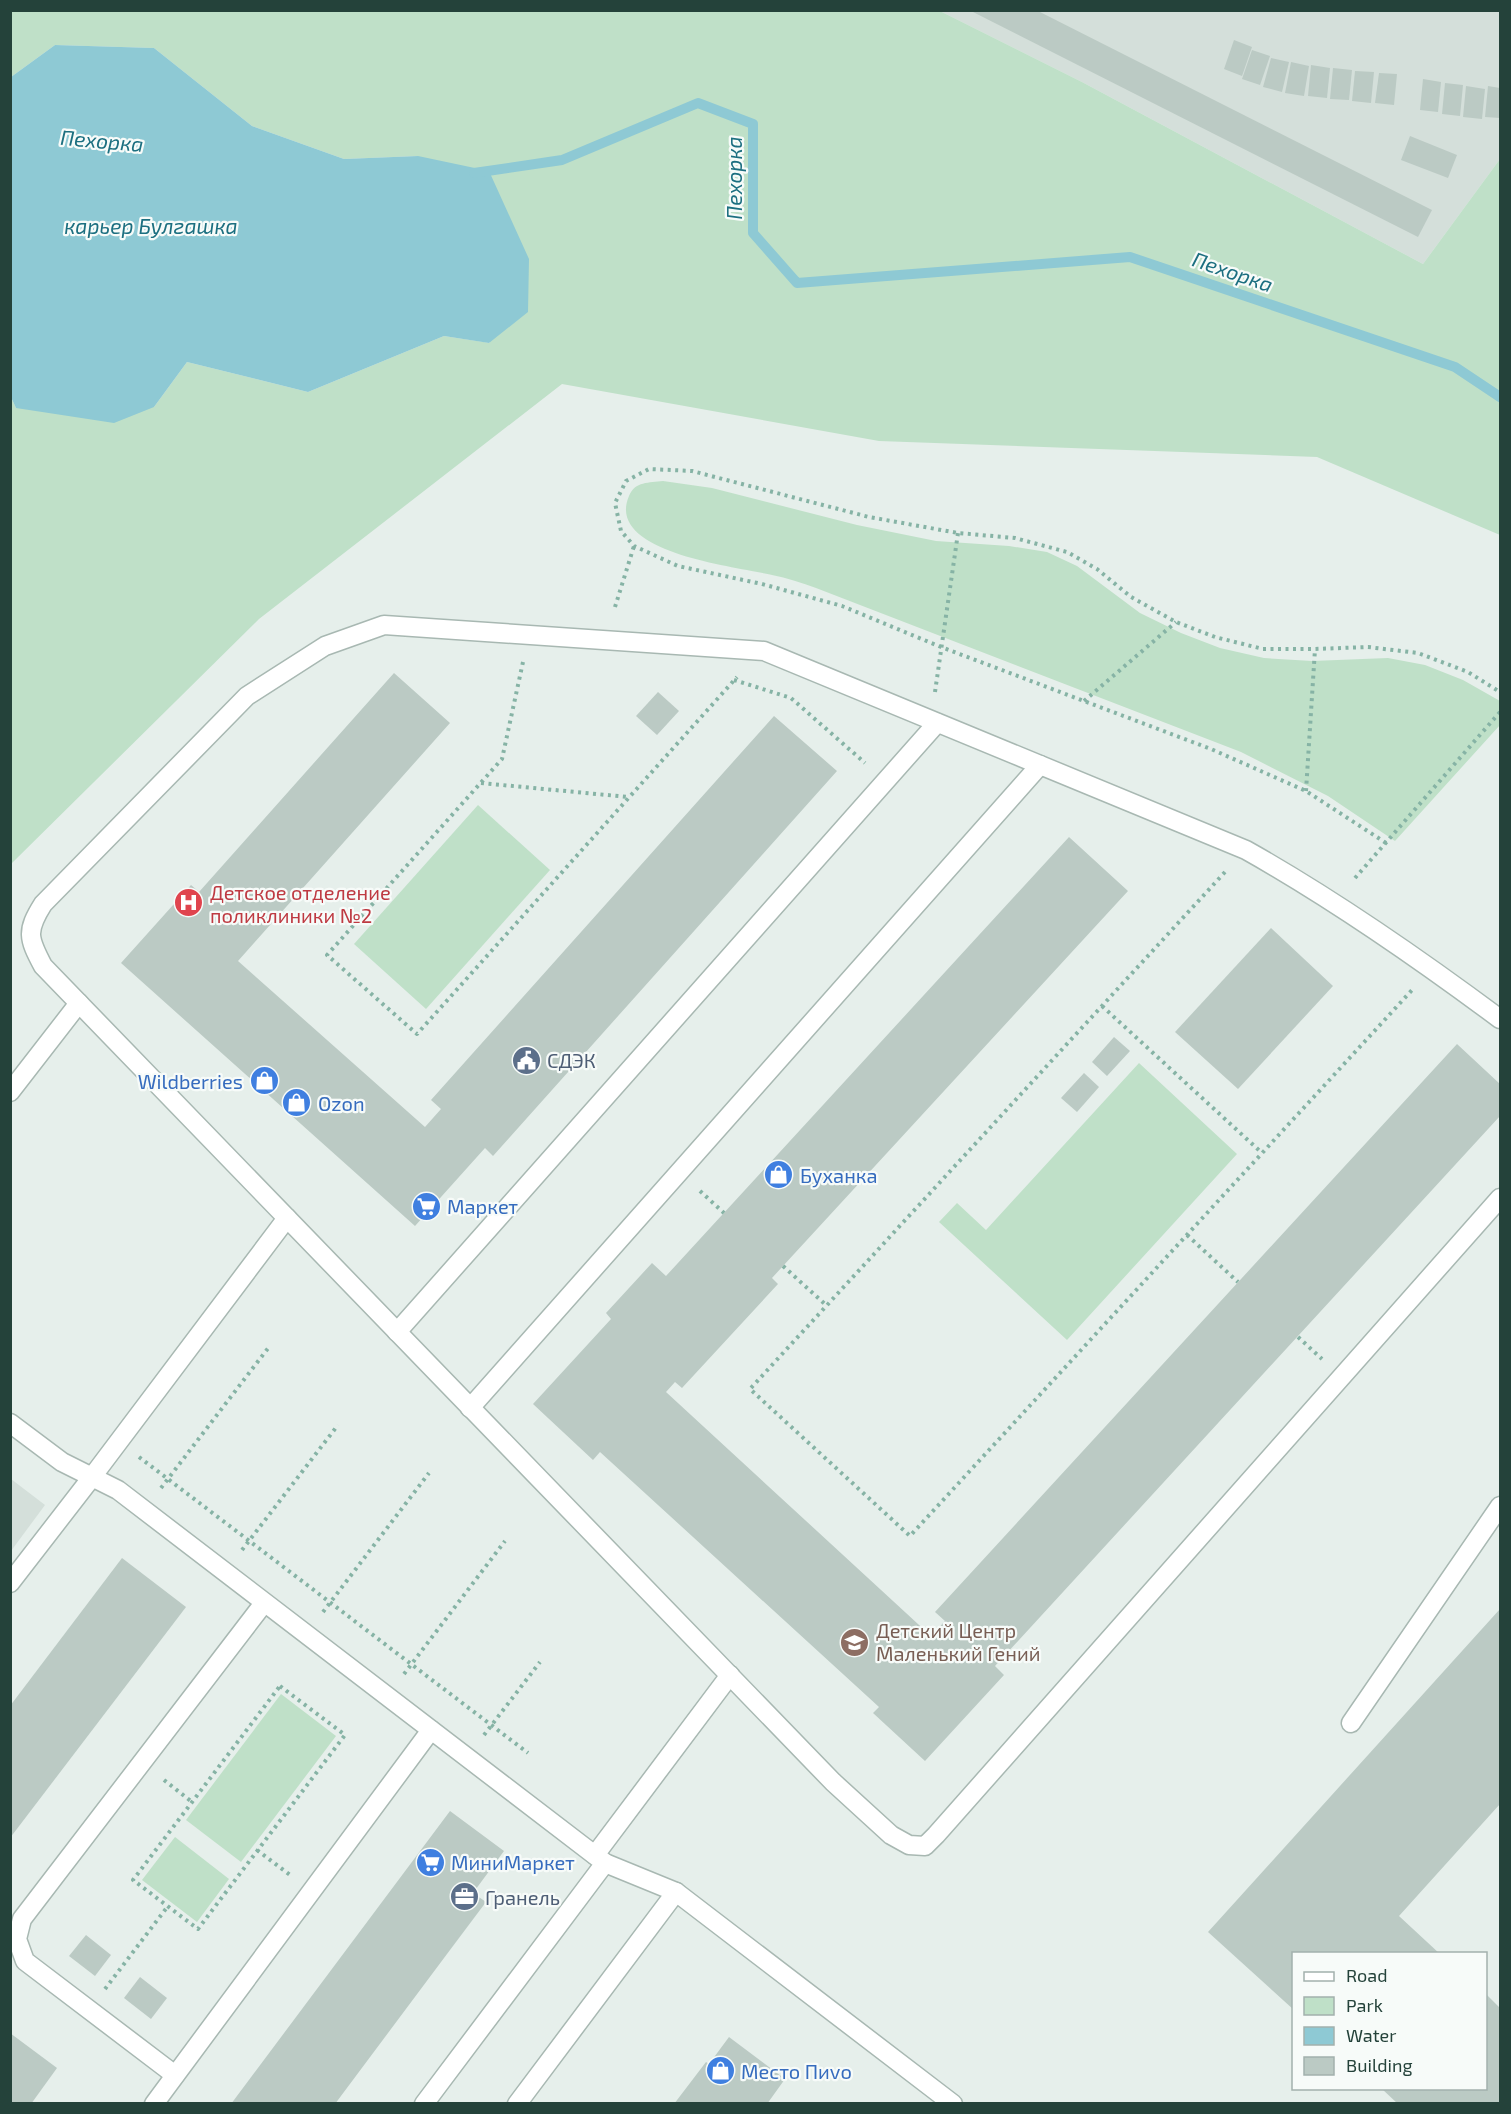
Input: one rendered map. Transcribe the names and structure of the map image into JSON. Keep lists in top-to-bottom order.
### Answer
{
  "water": ["Пехорка", "карьер Булгашка"],
  "places": {
    "hospital": ["Детское отделение поликлиники №2"],
    "public building": ["СДЭК"],
    "shop": [
      "Wildberries",
      "Ozon",
      "Буханка",
      "Место Пиvо"
    ],
    "supermarket": ["Маркет", "МиниМаркет"],
    "school or university": ["Детский Центр Маленький Гений"],
    "office": ["Гранель"]
  },
  "legend": [
    "Road",
    "Park",
    "Water",
    "Building"
  ]
}
